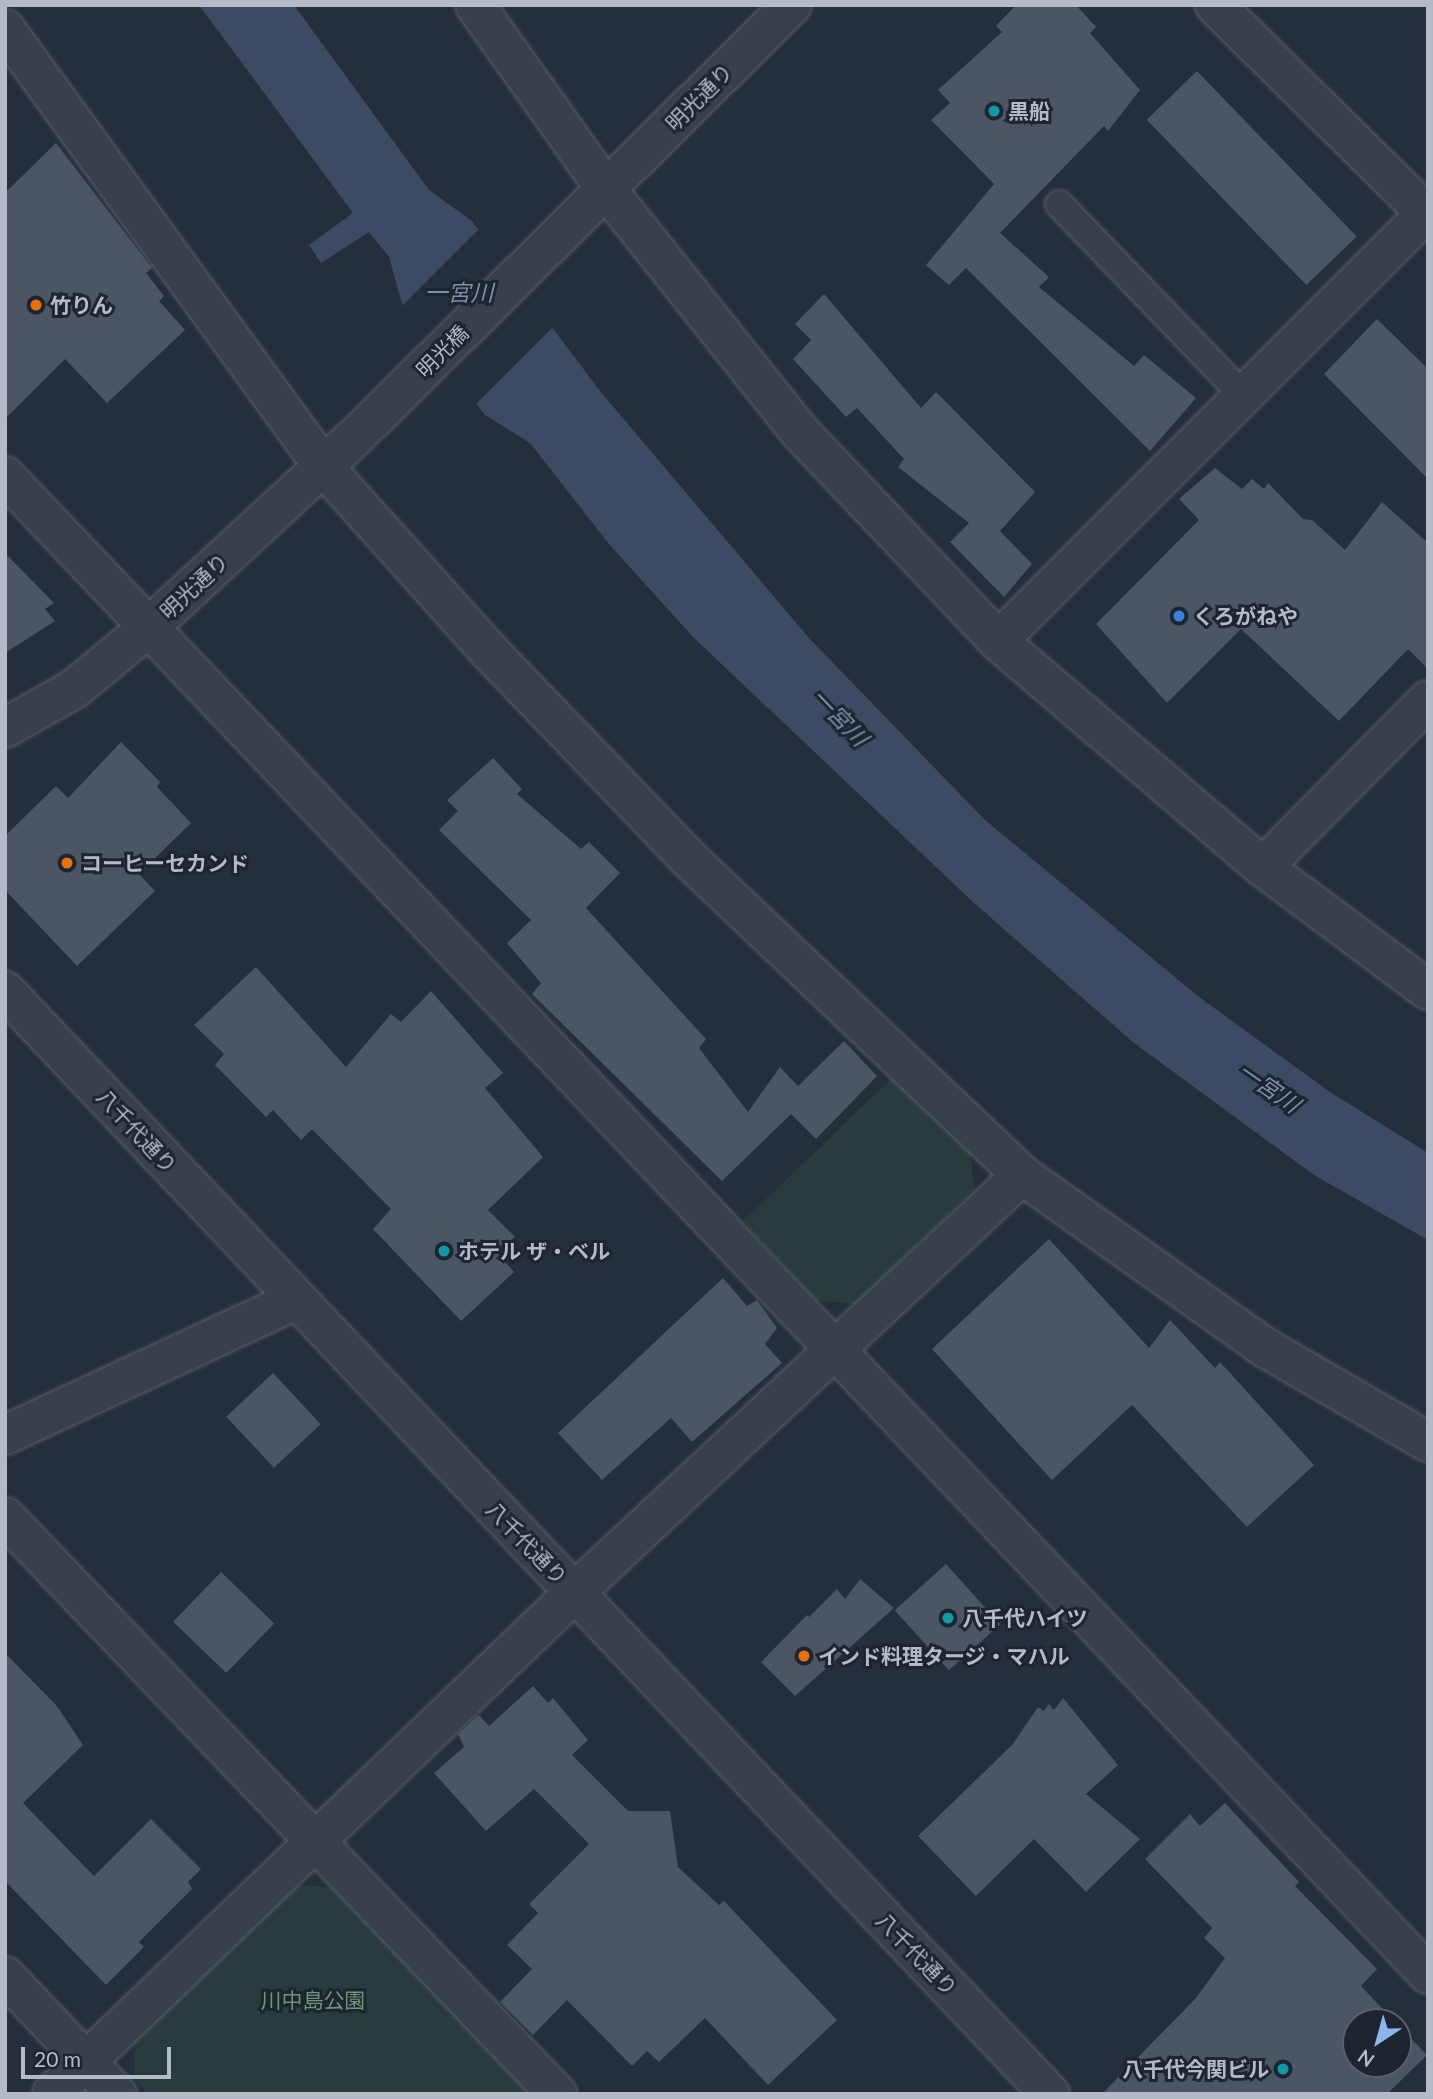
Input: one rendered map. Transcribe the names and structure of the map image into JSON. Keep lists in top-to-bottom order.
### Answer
{
  "streets": {
    "street": ["明光通り", "明光橋", "八千代通り"]
  },
  "crossings": [
    ["明光通り", "明光橋"]
  ],
  "water": ["一宮川"],
  "parks": ["川中島公園"],
  "places": [
    "黒船",
    "竹りん",
    "くろがねや",
    "コーヒーセカンド",
    "ホテル ザ・ベル",
    "八千代ハイツ",
    "インド料理タージ・マハル",
    "八千代今関ビル"
  ],
  "scale_bar": "20 m",
  "north": "bottom left"
}
